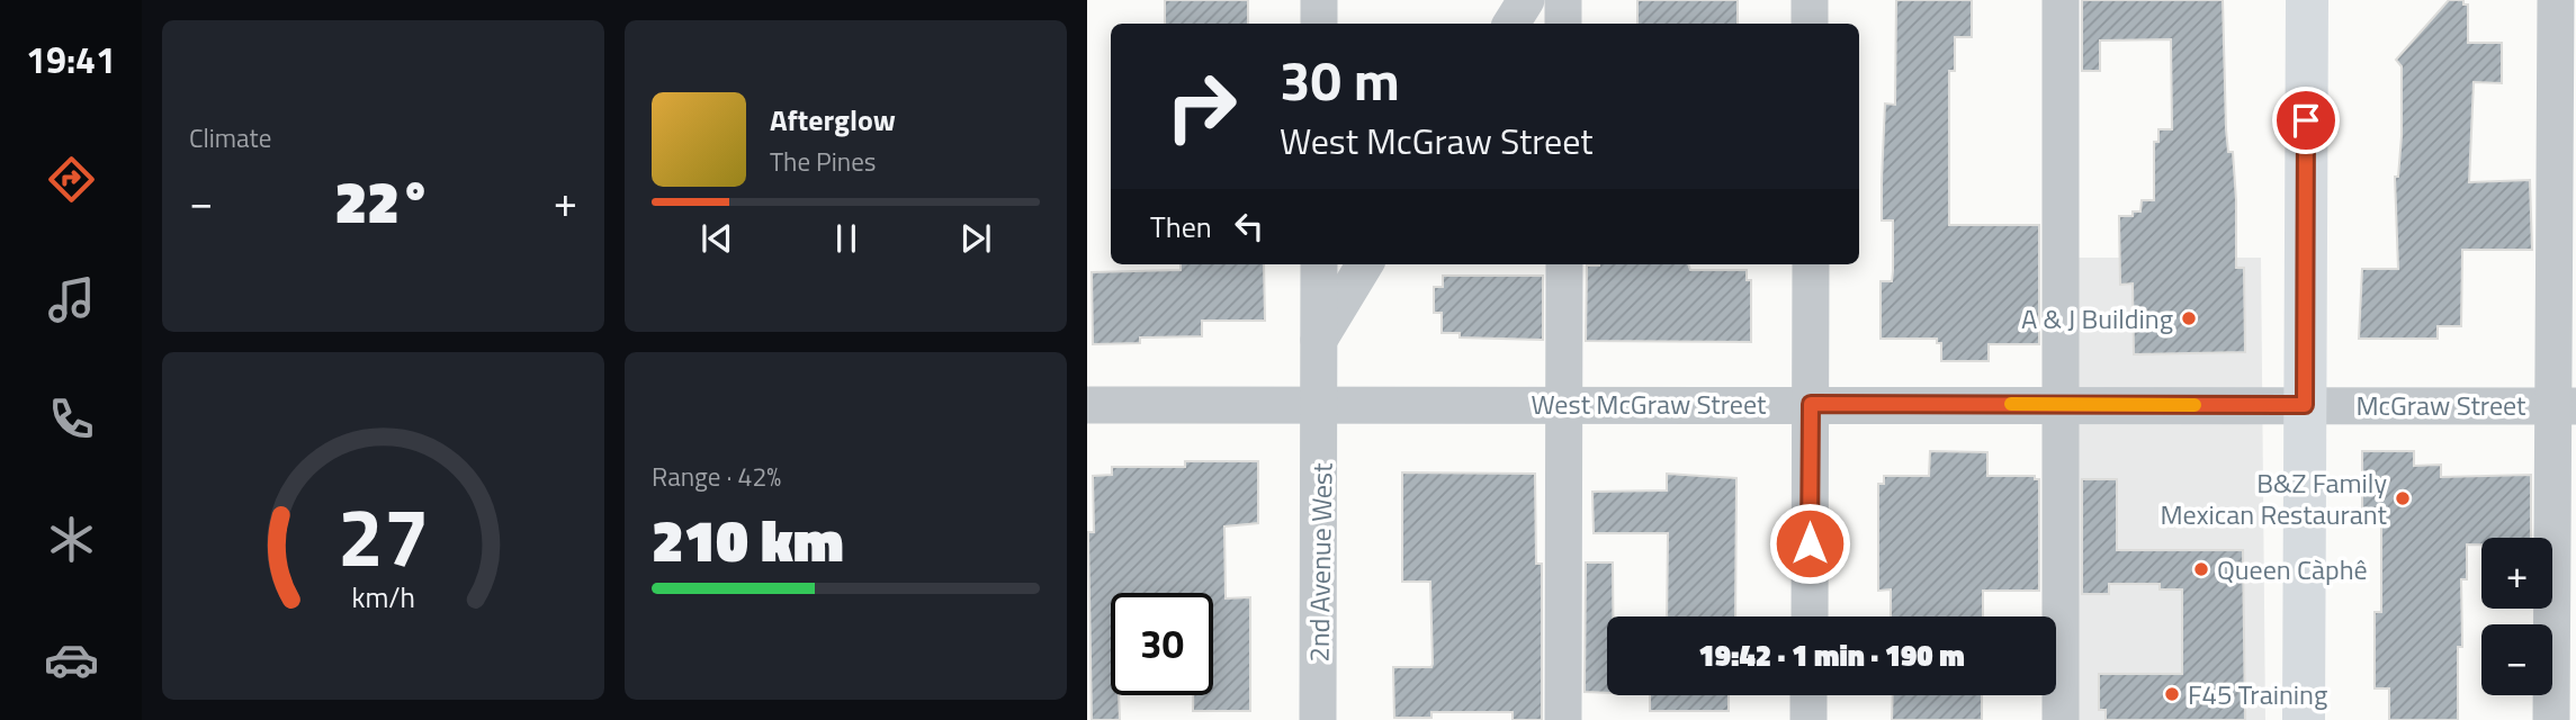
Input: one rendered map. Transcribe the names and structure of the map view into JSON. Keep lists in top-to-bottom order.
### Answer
{
  "streets": {
    "street": ["West McGraw Street", "McGraw Street", "2nd Avenue West"]
  },
  "crossings": [
    ["West McGraw Street", "McGraw Street"],
    ["West McGraw Street", "2nd Avenue West"]
  ],
  "places": [
    "A & J Building",
    "B&Z Family Mexican Restaurant",
    "Queen Càphê",
    "F45 Training"
  ],
  "page": {
    "tabs": "19:41",
    "tile": [
      "Climate",
      ["Range · 42%", "210 km"]
    ],
    "turn": ["30 m", "West McGraw Street"],
    "song": ["Afterglow", "The Pines"],
    "heat": ["−", "22°", "+"],
    "then": "Then",
    "map_buttons": ["+", "−"],
    "limit": "30",
    "trip": "19:42 · 1 min · 190 m",
    "gauge": ["27", "km/h"]
  }
}
